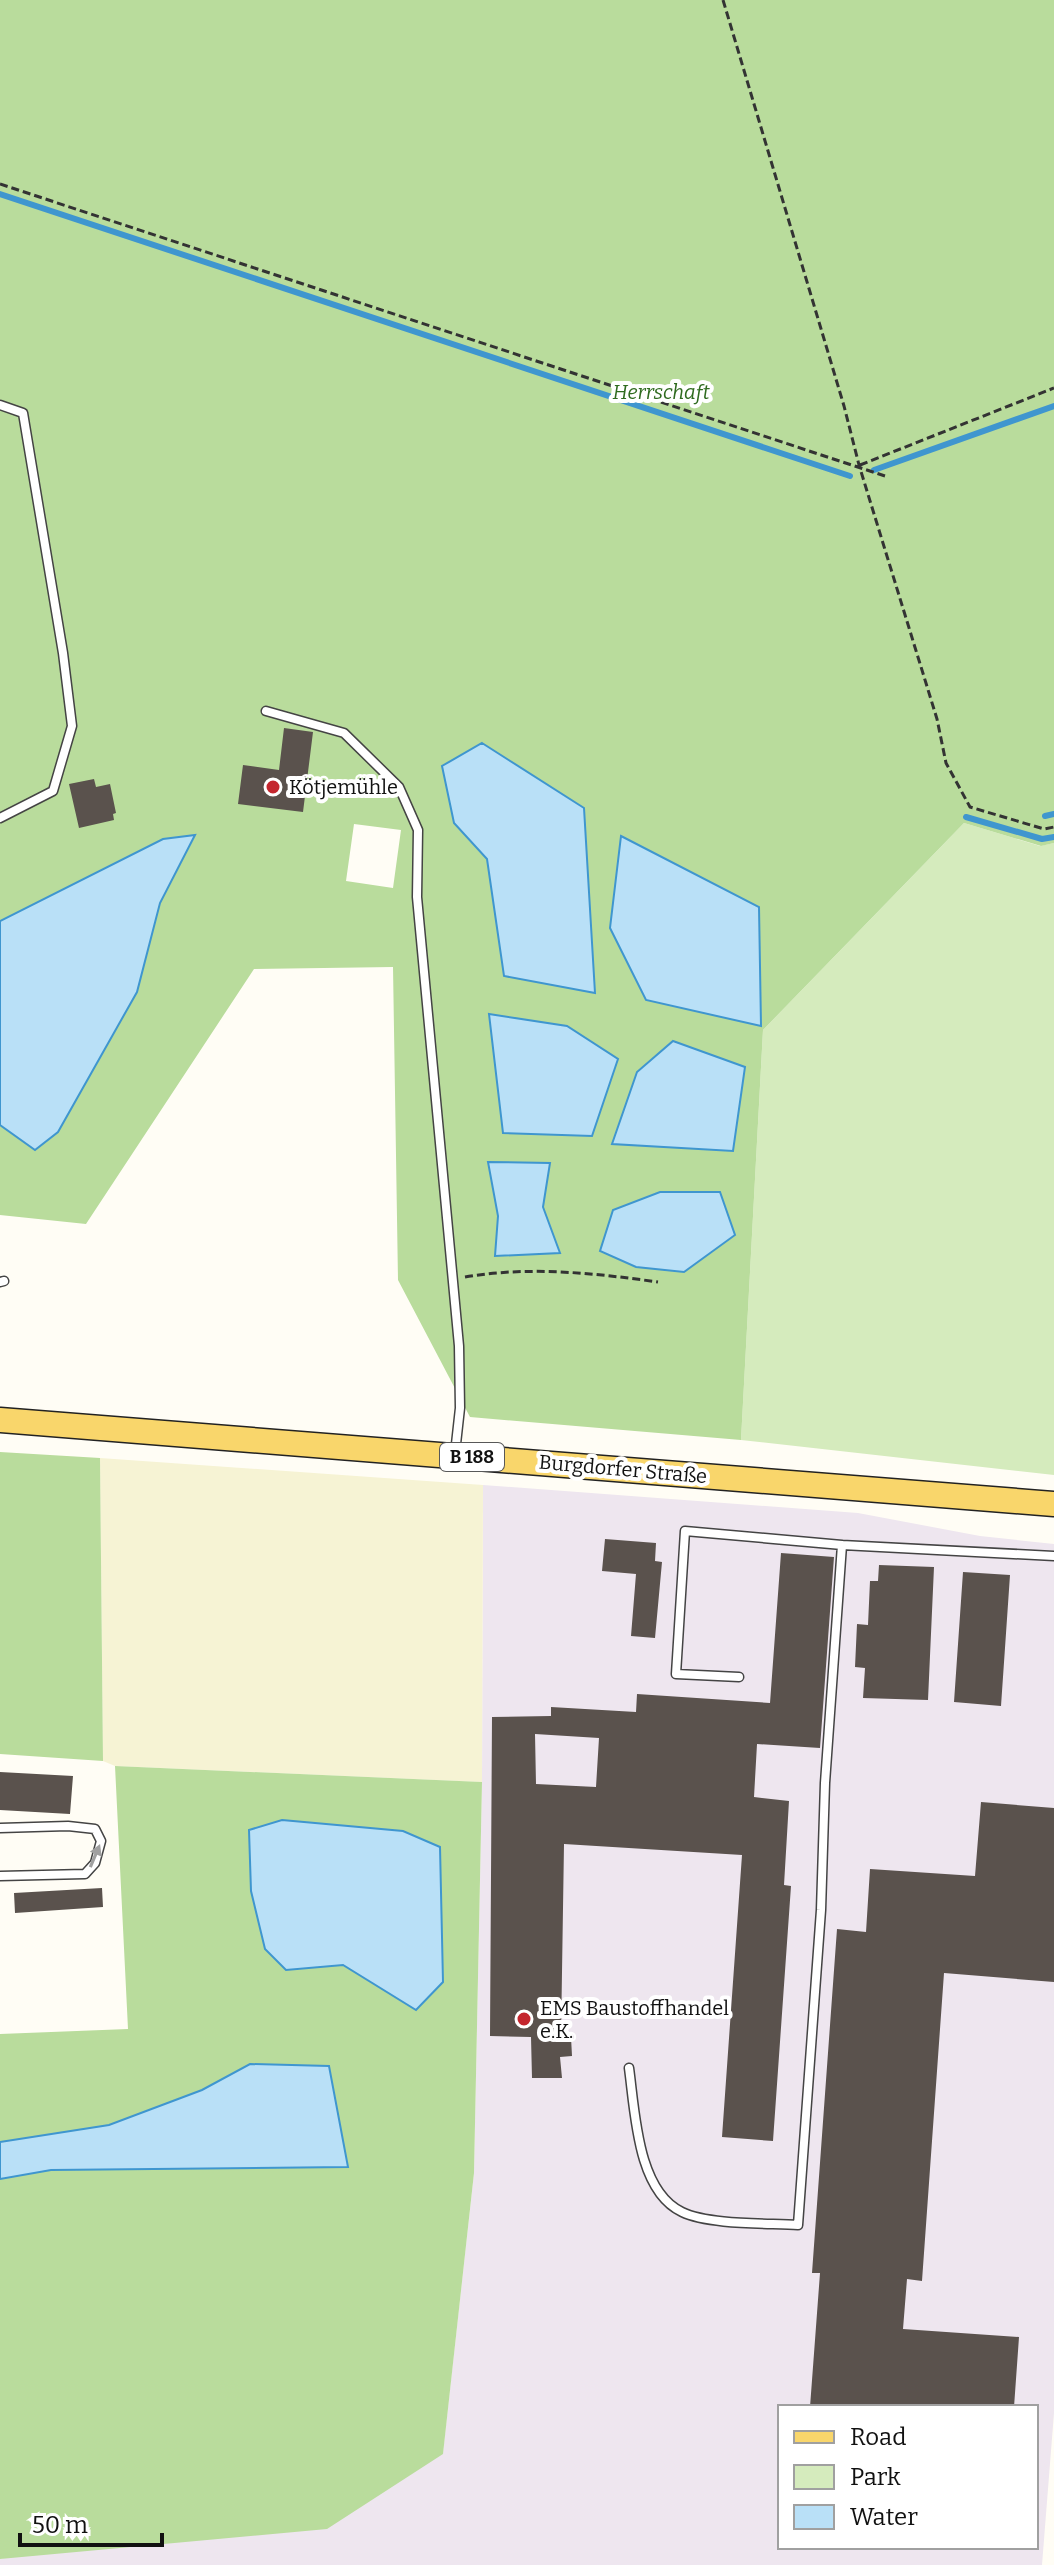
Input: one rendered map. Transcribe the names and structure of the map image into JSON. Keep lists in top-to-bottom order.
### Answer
{
  "streets": {
    "main road": ["B 188", "Burgdorfer Straße"]
  },
  "parks": ["Herrschaft"],
  "places": ["Kötjemühle", "EMS Baustoffhandel e.K."],
  "legend": ["Road", "Park", "Water"],
  "scale_bar": "50 m"
}
